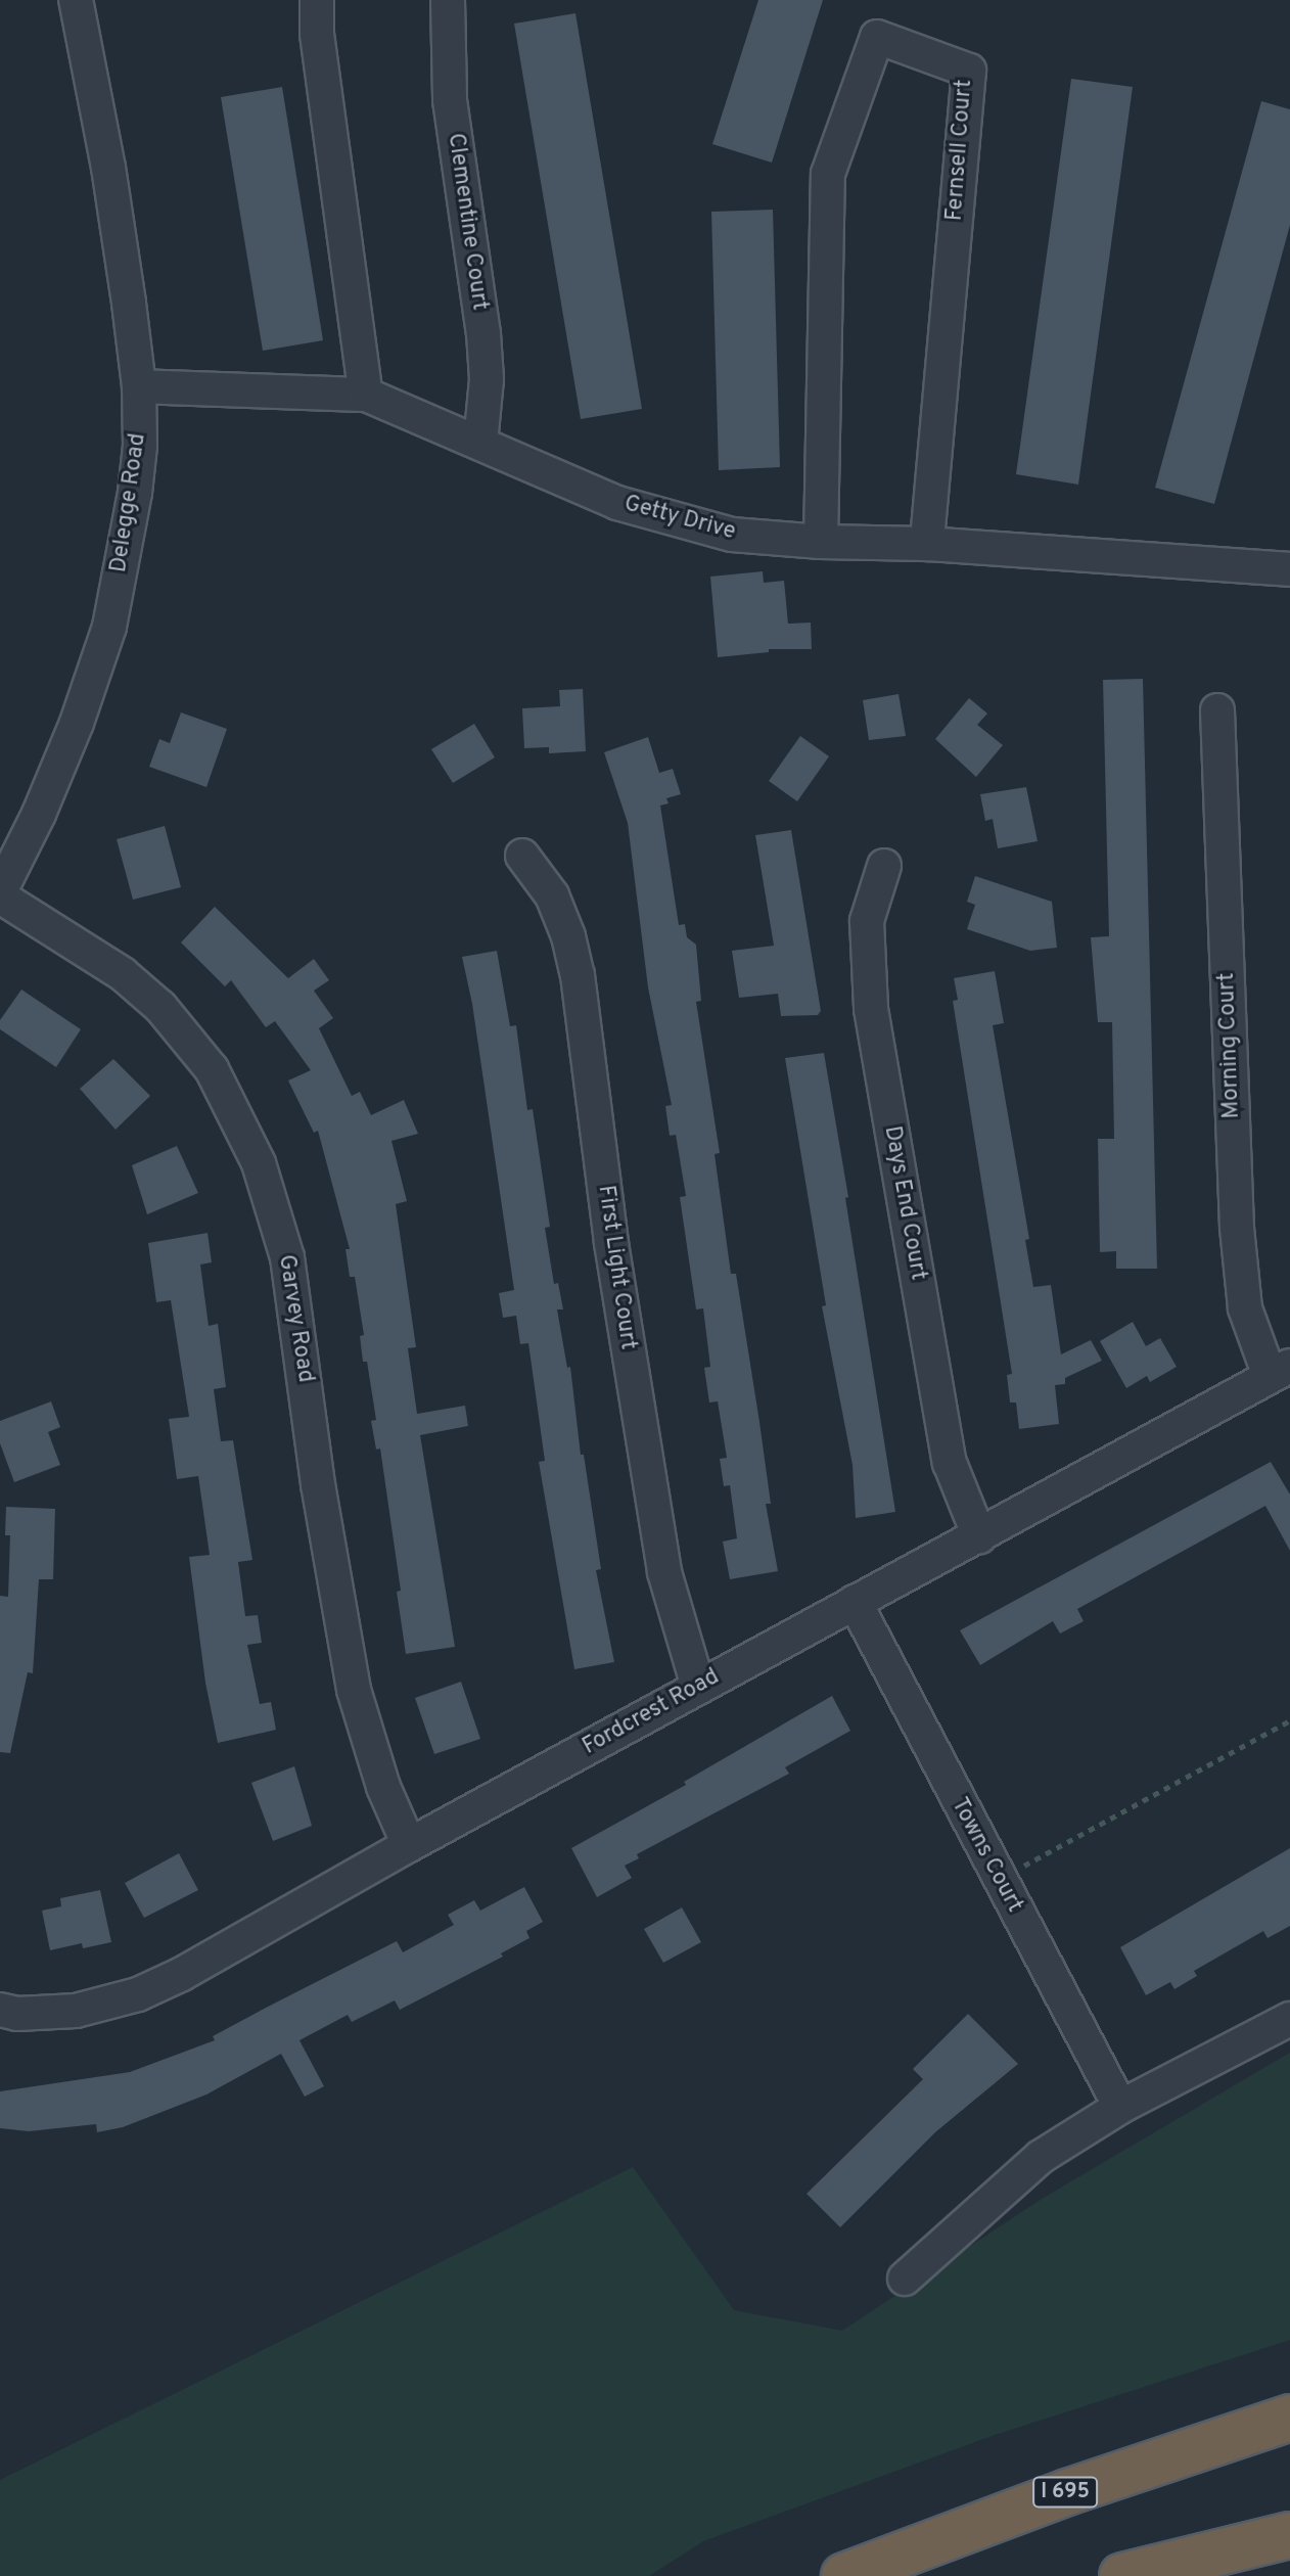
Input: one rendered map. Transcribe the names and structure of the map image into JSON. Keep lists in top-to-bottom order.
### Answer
{
  "streets": {
    "highway": ["I 695"],
    "street": [
      "Fernsell Court",
      "Clementine Court",
      "Delegge Road",
      "Getty Drive",
      "Morning Court",
      "Days End Court",
      "First Light Court",
      "Garvey Road",
      "Fordcrest Road",
      "Towns Court"
    ]
  },
  "crossings": [
    ["Fernsell Court", "Getty Drive"],
    ["Clementine Court", "Getty Drive"],
    ["Delegge Road", "Getty Drive"],
    ["Delegge Road", "Garvey Road"],
    ["Morning Court", "Fordcrest Road"],
    ["Days End Court", "Fordcrest Road"],
    ["First Light Court", "Fordcrest Road"],
    ["Garvey Road", "Fordcrest Road"],
    ["Fordcrest Road", "Towns Court"]
  ]
}
